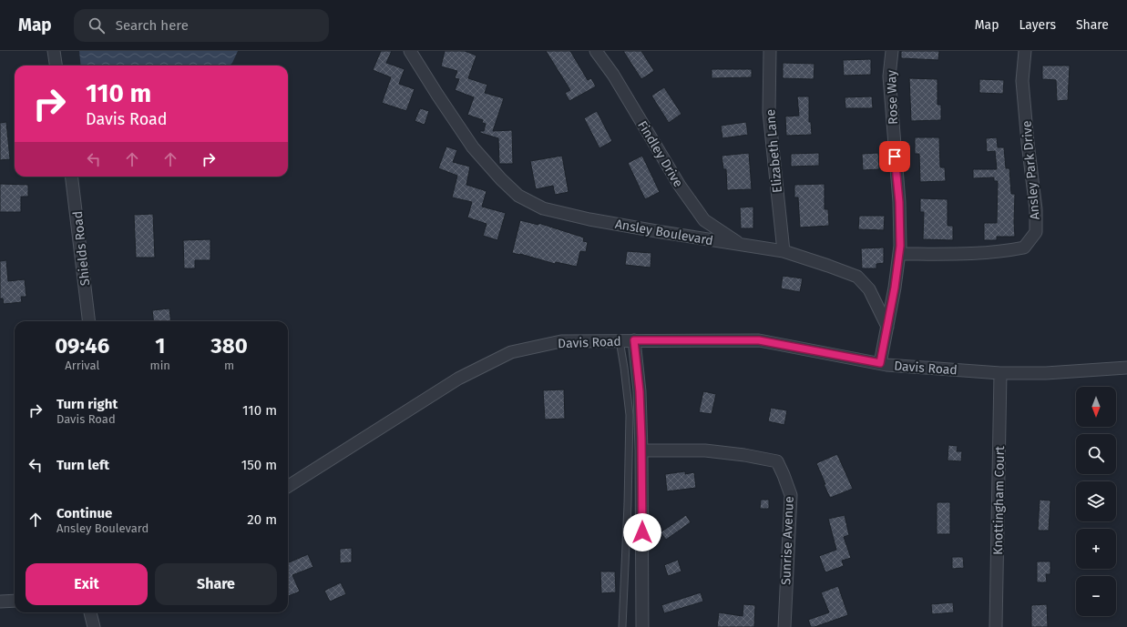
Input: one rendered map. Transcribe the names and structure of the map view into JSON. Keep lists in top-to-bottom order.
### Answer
{
  "streets": {
    "street": [
      "Rose Way",
      "Elizabeth Lane",
      "Findley Drive",
      "Ansley Park Drive",
      "Ansley Boulevard",
      "Shields Road",
      "Davis Road",
      "Knottingham Court",
      "Sunrise Avenue"
    ]
  },
  "crossings": [
    ["Rose Way", "Ansley Park Drive"],
    ["Elizabeth Lane", "Ansley Boulevard"],
    ["Findley Drive", "Ansley Boulevard"],
    ["Davis Road", "Knottingham Court"]
  ],
  "north": "bottom",
  "page": {
    "header": "Map",
    "search": "Search here",
    "nav": ["Map", "Layers", "Share"],
    "turn": ["110 m", "Davis Road"],
    "eta": [
      "09:46",
      "Arrival",
      "1",
      "min",
      "380",
      "m"
    ],
    "list": [
      {
        "name": "Turn right",
        "note": "Davis Road",
        "value": "110 m"
      },
      {
        "name": "Turn left",
        "value": "150 m"
      },
      {
        "name": "Continue",
        "note": "Ansley Boulevard",
        "value": "20 m"
      }
    ],
    "map_buttons": ["+", "−"],
    "buttons": ["Exit", "Share"]
  }
}
